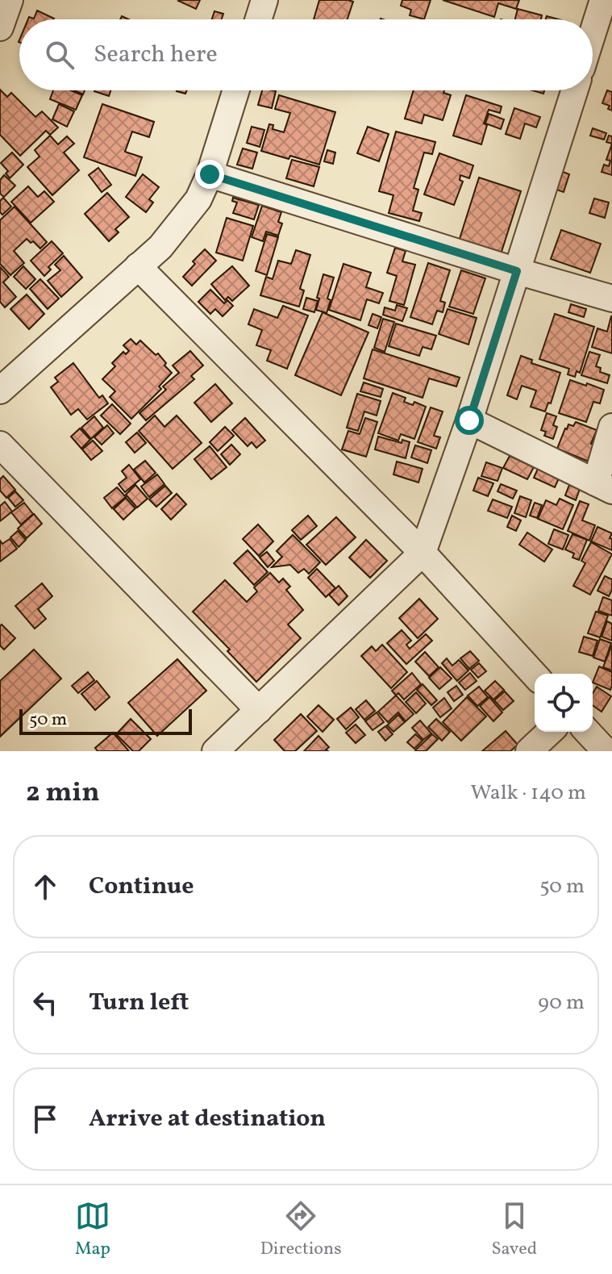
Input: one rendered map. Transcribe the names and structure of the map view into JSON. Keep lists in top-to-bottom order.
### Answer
{
  "scale_bar": "50 m",
  "page": {
    "search": "Search here",
    "scale": "50 m",
    "heading": ["2 min", "Walk · 140 m"],
    "list": [
      ["Continue", "50 m"],
      ["Turn left", "90 m"],
      "Arrive at destination"
    ],
    "nav": ["Map", "Directions", "Saved"]
  }
}
